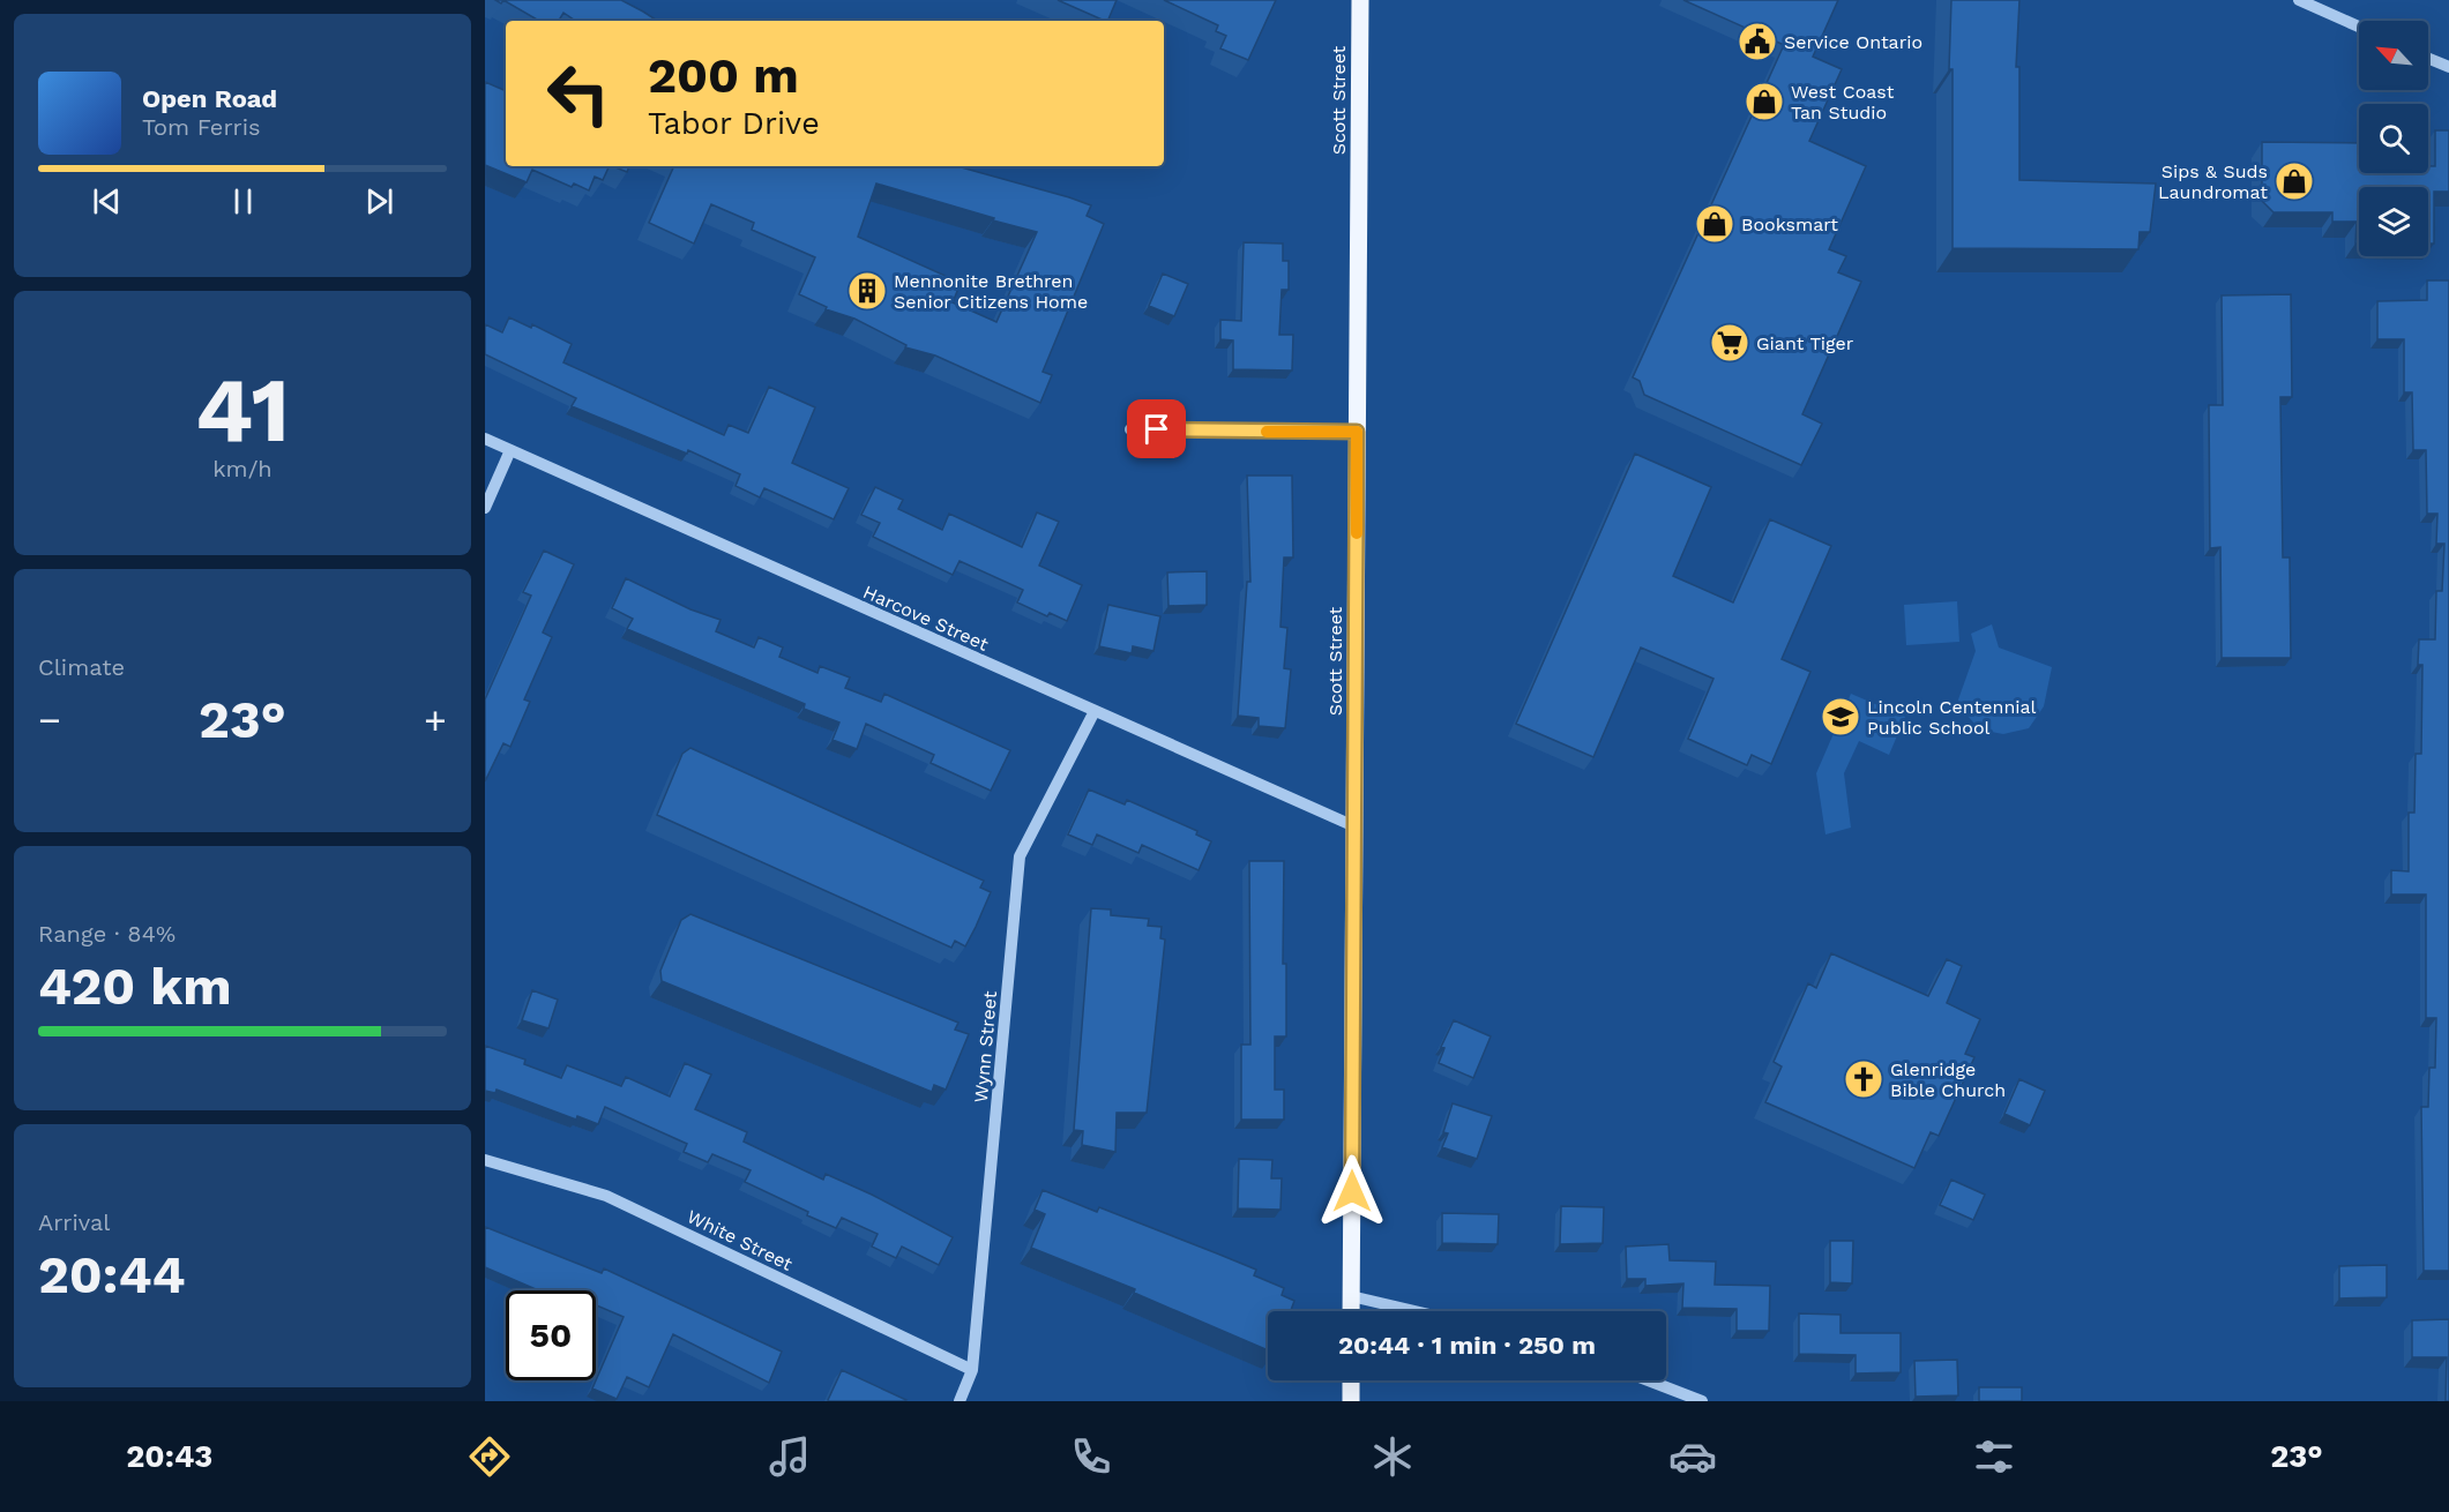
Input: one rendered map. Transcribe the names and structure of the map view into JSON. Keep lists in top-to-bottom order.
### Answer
{
  "streets": {
    "main road": ["Scott Street"],
    "street": ["Harcove Street", "Wynn Street", "White Street"]
  },
  "crossings": [
    ["Scott Street", "Harcove Street"],
    ["Harcove Street", "Wynn Street"],
    ["Wynn Street", "White Street"]
  ],
  "places": {
    "public building": ["Service Ontario"],
    "shop": ["West Coast Tan Studio", "Sips & Suds Laundromat", "Booksmart"],
    "building": ["Mennonite Brethren Senior Citizens Home"],
    "supermarket": ["Giant Tiger"],
    "school or university": ["Lincoln Centennial Public School"],
    "church": ["Glenridge Bible Church"]
  },
  "north": "top left",
  "page": {
    "turn": ["200 m", "Tabor Drive"],
    "song": ["Open Road", "Tom Ferris"],
    "tile": [
      ["41", "km/h"],
      "Climate",
      ["Range · 84%", "420 km"],
      ["Arrival", "20:44"]
    ],
    "heat": ["−", "23°", "+"],
    "limit": "50",
    "trip": "20:44 · 1 min · 250 m",
    "tabs": ["20:43", "23°"]
  }
}
